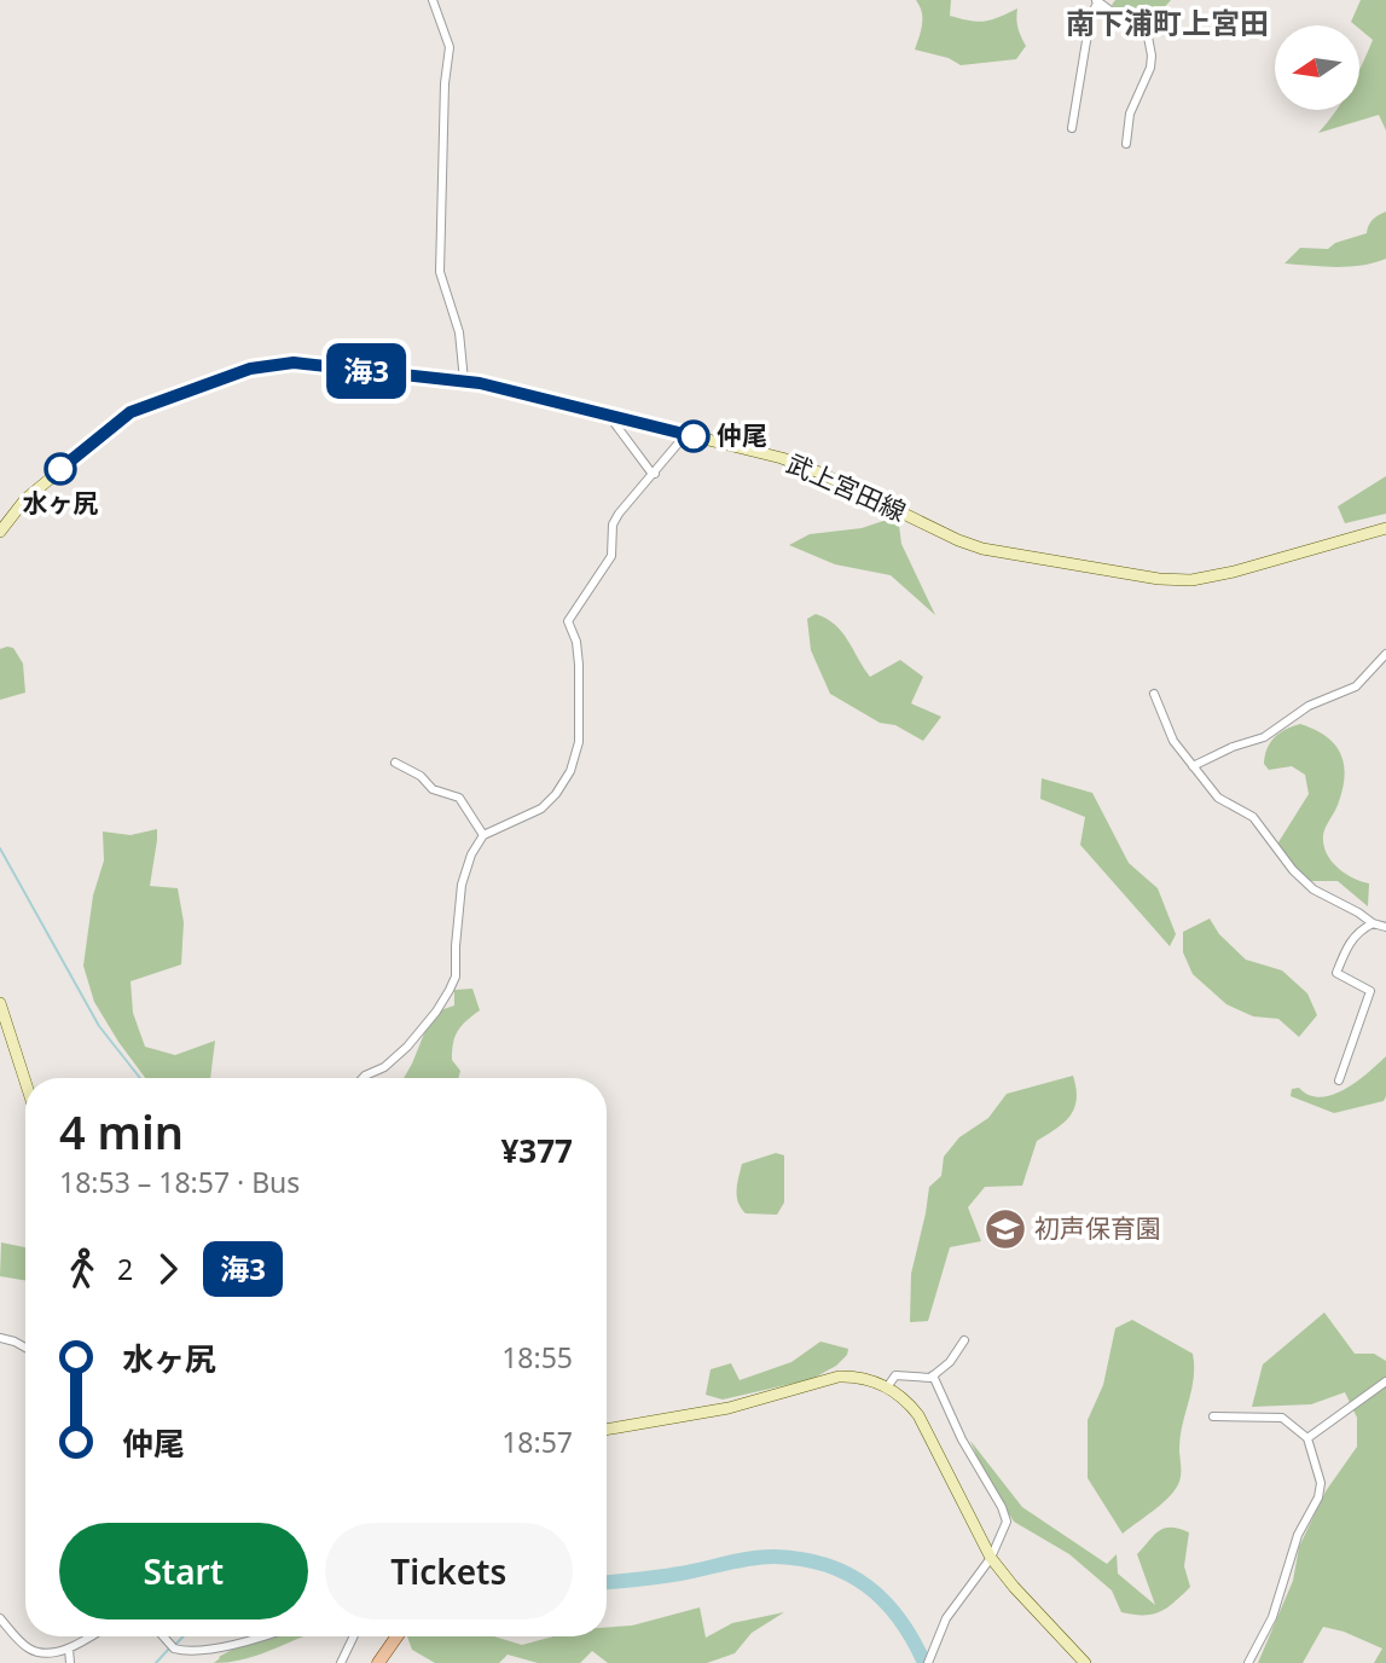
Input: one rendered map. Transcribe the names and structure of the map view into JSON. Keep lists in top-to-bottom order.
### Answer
{
  "streets": {
    "main road": ["武上宮田線"]
  },
  "districts": ["南下浦町上宮田"],
  "places": {
    "other": ["仲尾", "水ヶ尻"],
    "school or university": ["初声保育園"]
  },
  "lines": ["bus line 海3"],
  "north": "left",
  "page": {
    "on_map": "海3",
    "heading": ["4 min", "18:53 – 18:57 · Bus", "¥377"],
    "legs": ["2", "海3"],
    "list": [
      {
        "name": "水ヶ尻",
        "value": "18:55"
      },
      {
        "name": "仲尾",
        "value": "18:57"
      }
    ],
    "buttons": ["Start", "Tickets"]
  }
}
